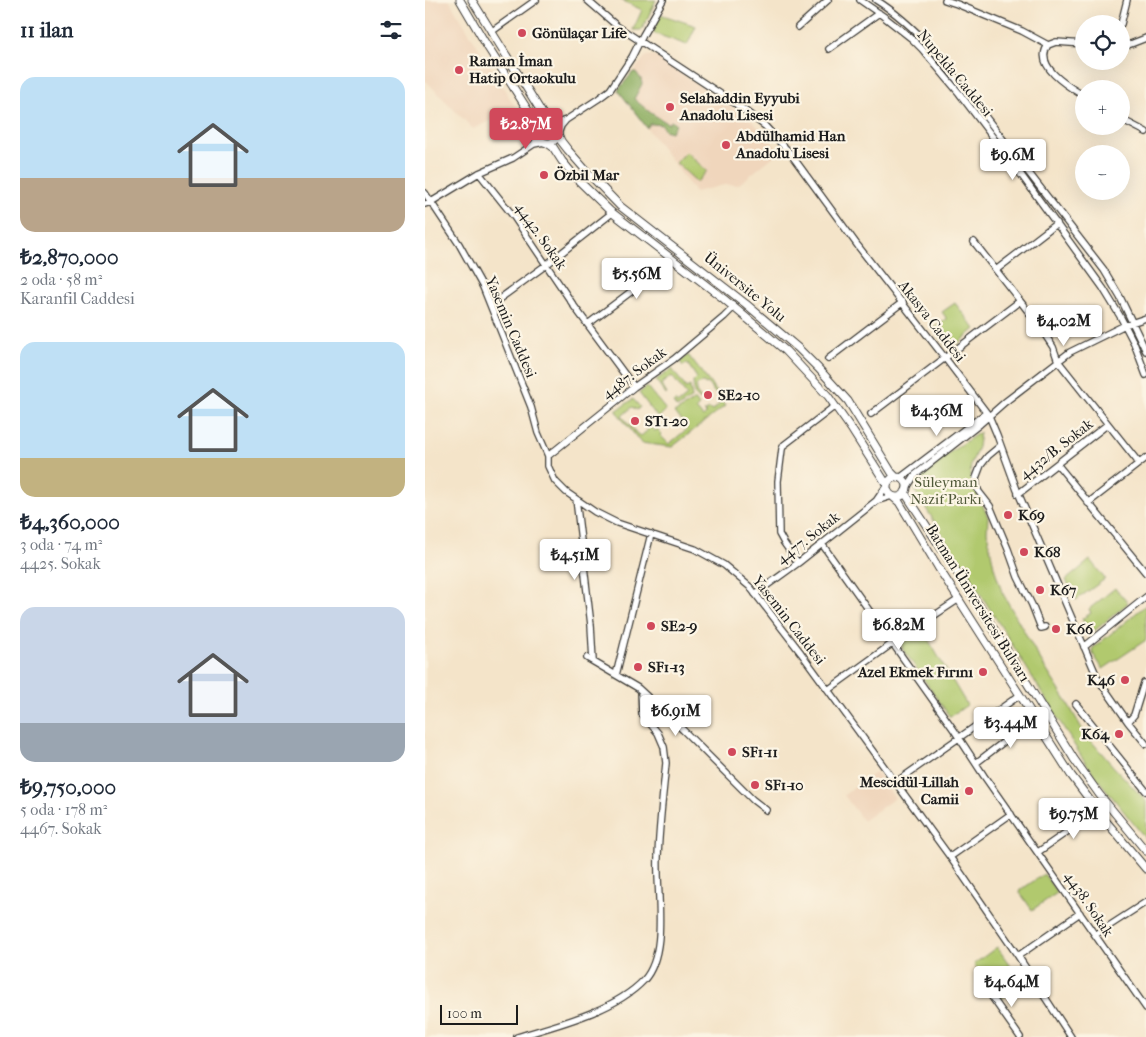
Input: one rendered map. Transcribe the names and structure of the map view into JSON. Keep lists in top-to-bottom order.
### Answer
{
  "streets": {
    "main road": ["Üniversite Yolu", "Batman Üniversitesi Bulvarı"],
    "street": [
      "Nupelda Caddesi",
      "4442. Sokak",
      "Akasya Caddesi",
      "Yasemin Caddesi",
      "4487. Sokak",
      "4432/B. Sokak",
      "4477. Sokak",
      "4438. Sokak"
    ]
  },
  "crossings": [
    ["4442. Sokak", "4487. Sokak"],
    ["Üniversite Yolu", "Batman Üniversitesi Bulvarı"],
    ["Akasya Caddesi", "4432/B. Sokak"],
    ["Yasemin Caddesi", "4487. Sokak"],
    ["Yasemin Caddesi", "4477. Sokak"],
    ["4477. Sokak", "4438. Sokak"]
  ],
  "parks": ["Süleyman Nazif Parkı"],
  "places": [
    "Gönülaçar Life",
    "Raman İman Hatip Ortaokulu",
    "Selahaddin Eyyubi Anadolu Lisesi",
    "Abdülhamid Han Anadolu Lisesi",
    "Özbil Mar",
    "SE2-10",
    "ST1-20",
    "K69",
    "K68",
    "K67",
    "SE2-9",
    "K66",
    "SF1-13",
    "Azel Ekmek Fırını",
    "K46",
    "K64",
    "SF1-11",
    "SF1-10",
    "Mescidül-Lillah Camii"
  ],
  "scale_bar": "100 m",
  "page": {
    "heading": "11 ilan",
    "map_buttons": ["+", "−"],
    "list": [
      {
        "name": "₺2,870,000",
        "note": "2 oda · 58 m² · Karanfil Caddesi"
      },
      {
        "name": "₺4,360,000",
        "note": "3 oda · 74 m² · 4425. Sokak"
      },
      {
        "name": "₺9,750,000",
        "note": "5 oda · 178 m² · 4467. Sokak"
      }
    ],
    "price": [
      "₺2.87M",
      "₺9.6M",
      "₺5.56M",
      "₺4.02M",
      "₺4.36M",
      "₺4.51M",
      "₺6.82M",
      "₺6.91M",
      "₺3.44M",
      "₺9.75M",
      "₺4.64M"
    ],
    "scale": "100 m"
  }
}
